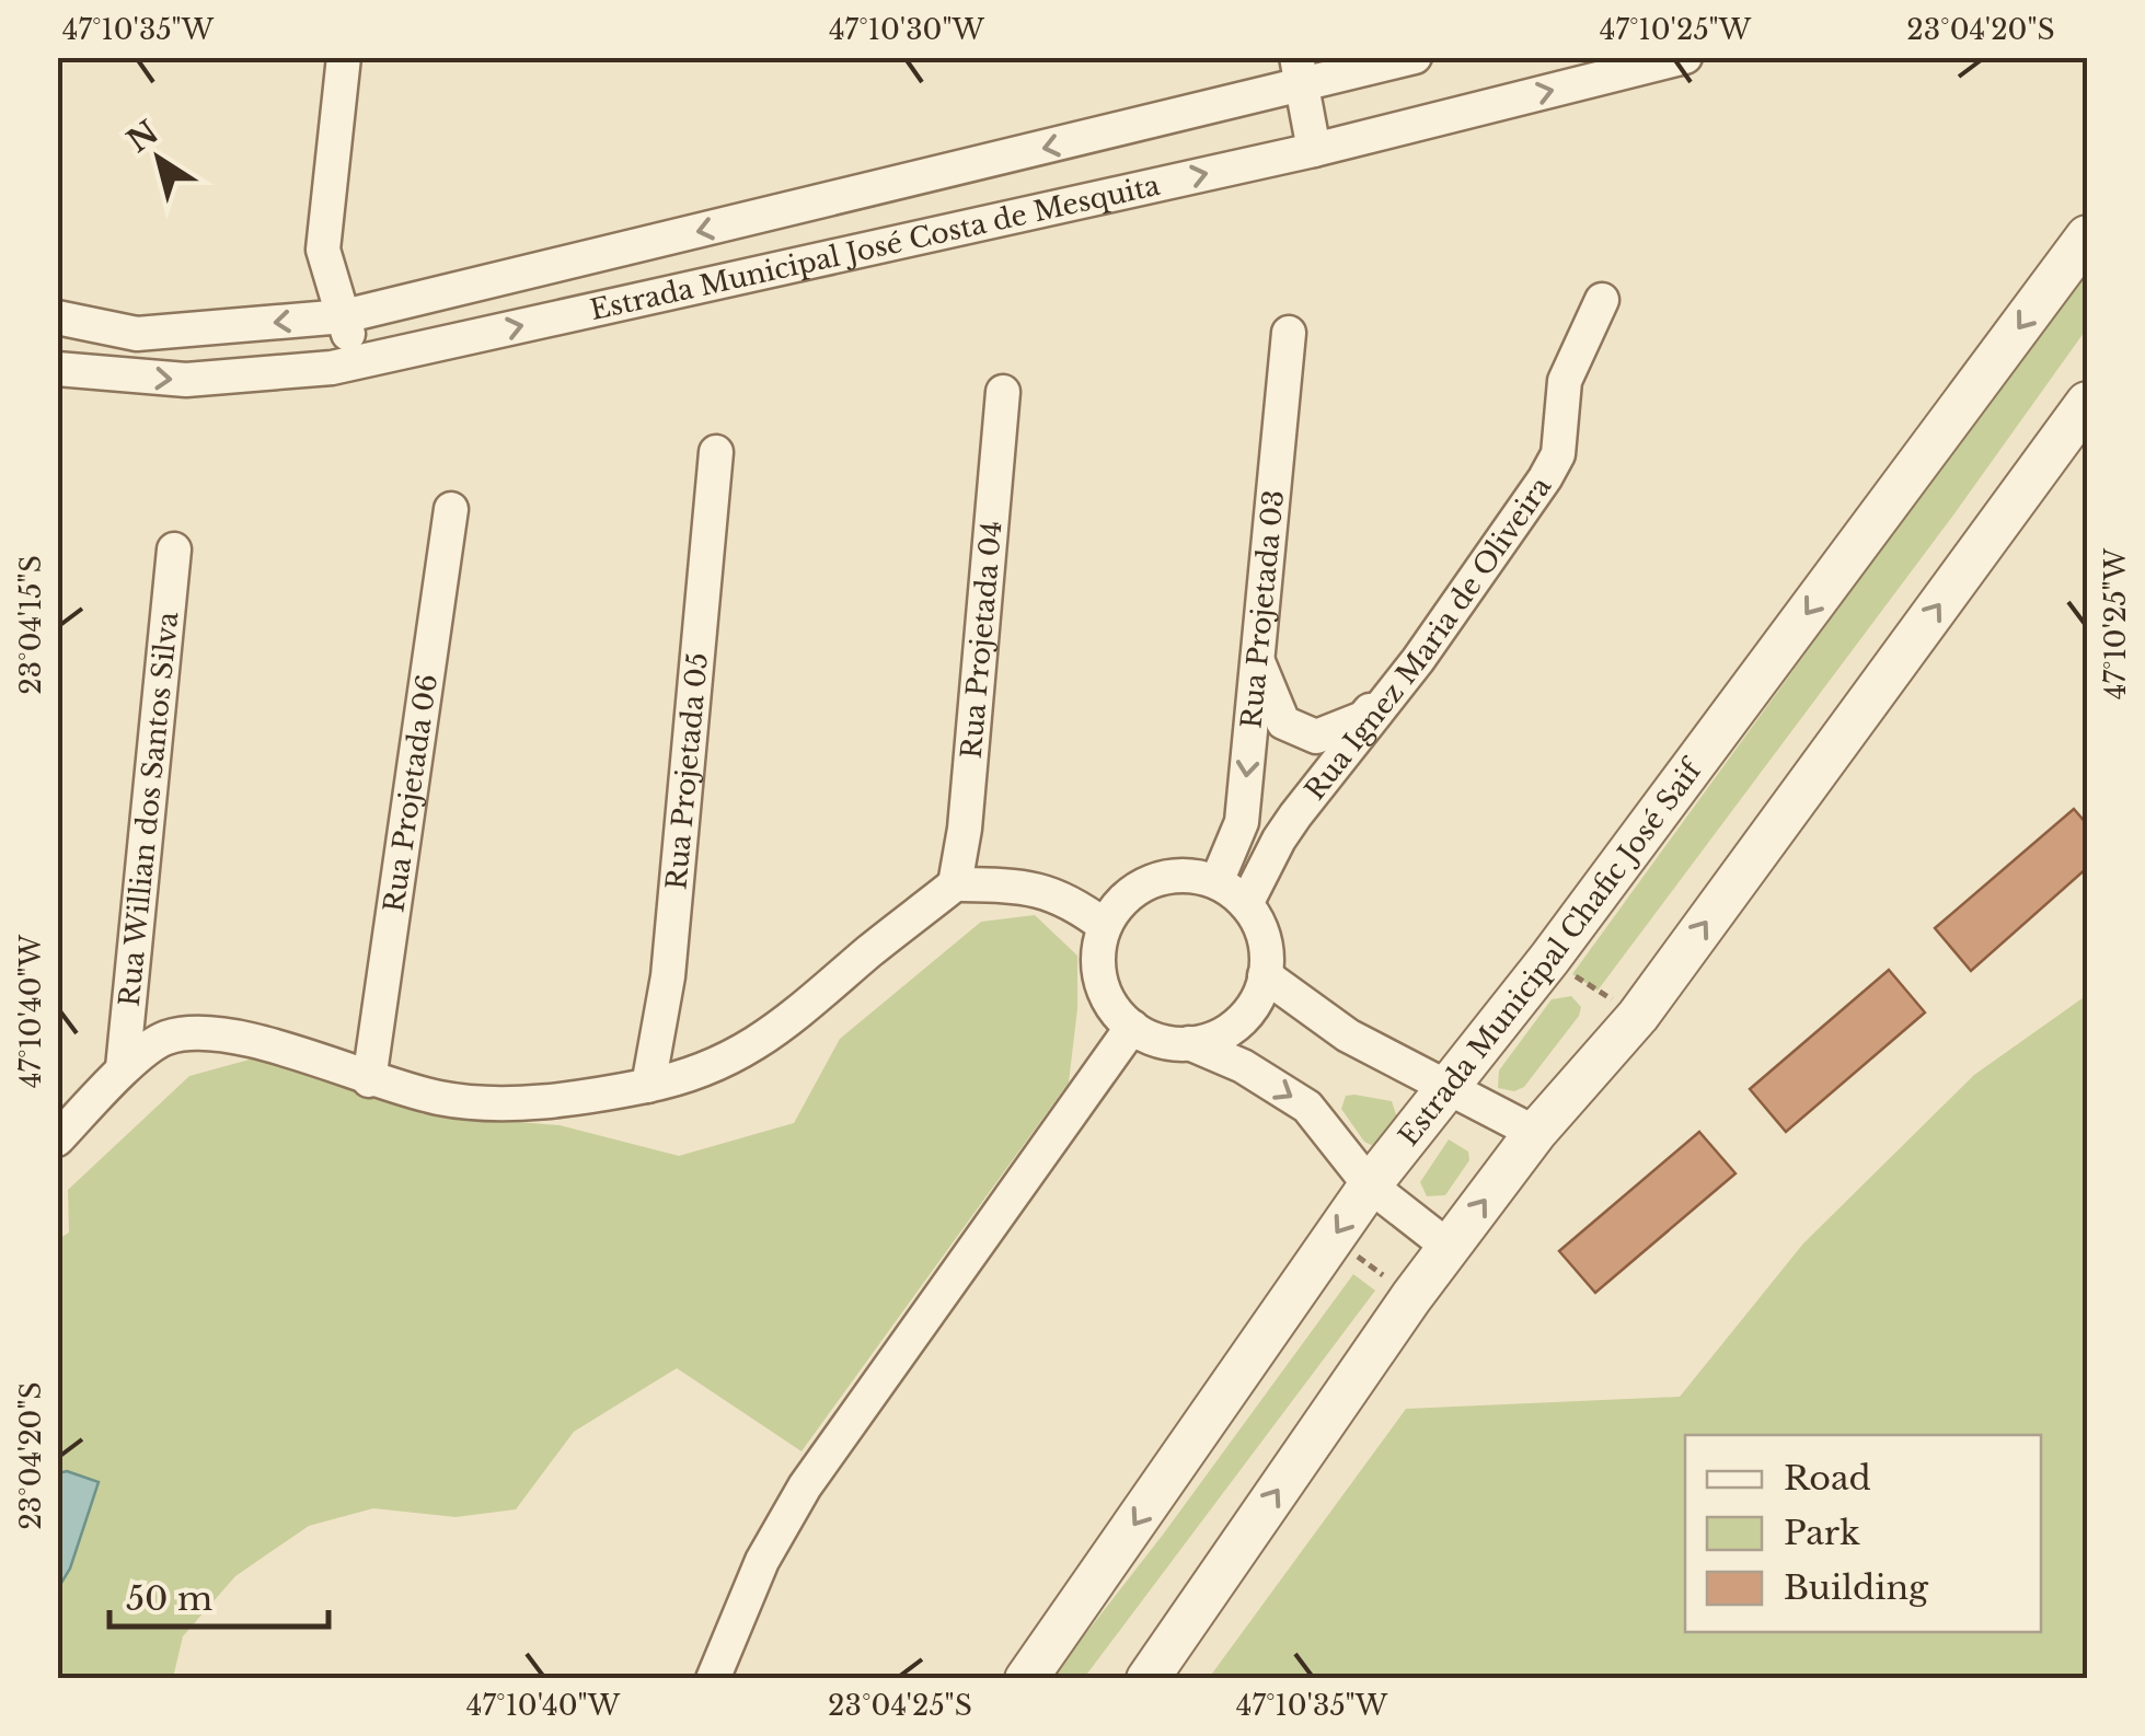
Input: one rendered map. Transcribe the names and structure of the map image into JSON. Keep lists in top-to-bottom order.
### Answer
{
  "streets": {
    "street": [
      "Estrada Municipal José Costa de Mesquita",
      "Rua Projetada 03",
      "Rua Ignez Maria de Oliveira",
      "Rua Projetada 04",
      "Rua Projetada 05",
      "Rua Projetada 06",
      "Rua Willian dos Santos Silva",
      "Estrada Municipal Chafic José Saif"
    ]
  },
  "crossings": [
    ["Rua Projetada 03", "Rua Ignez Maria de Oliveira"]
  ],
  "one_way": ["Rua Projetada 03"],
  "legend": ["Road", "Park", "Building"],
  "scale_bar": "50 m",
  "north": "top left",
  "coordinates": [
    "47°10'35\"W",
    "47°10'30\"W",
    "47°10'25\"W",
    "23°04'20\"S",
    "23°04'15\"S",
    "47°10'40\"W",
    "23°04'25\"S"
  ]
}
